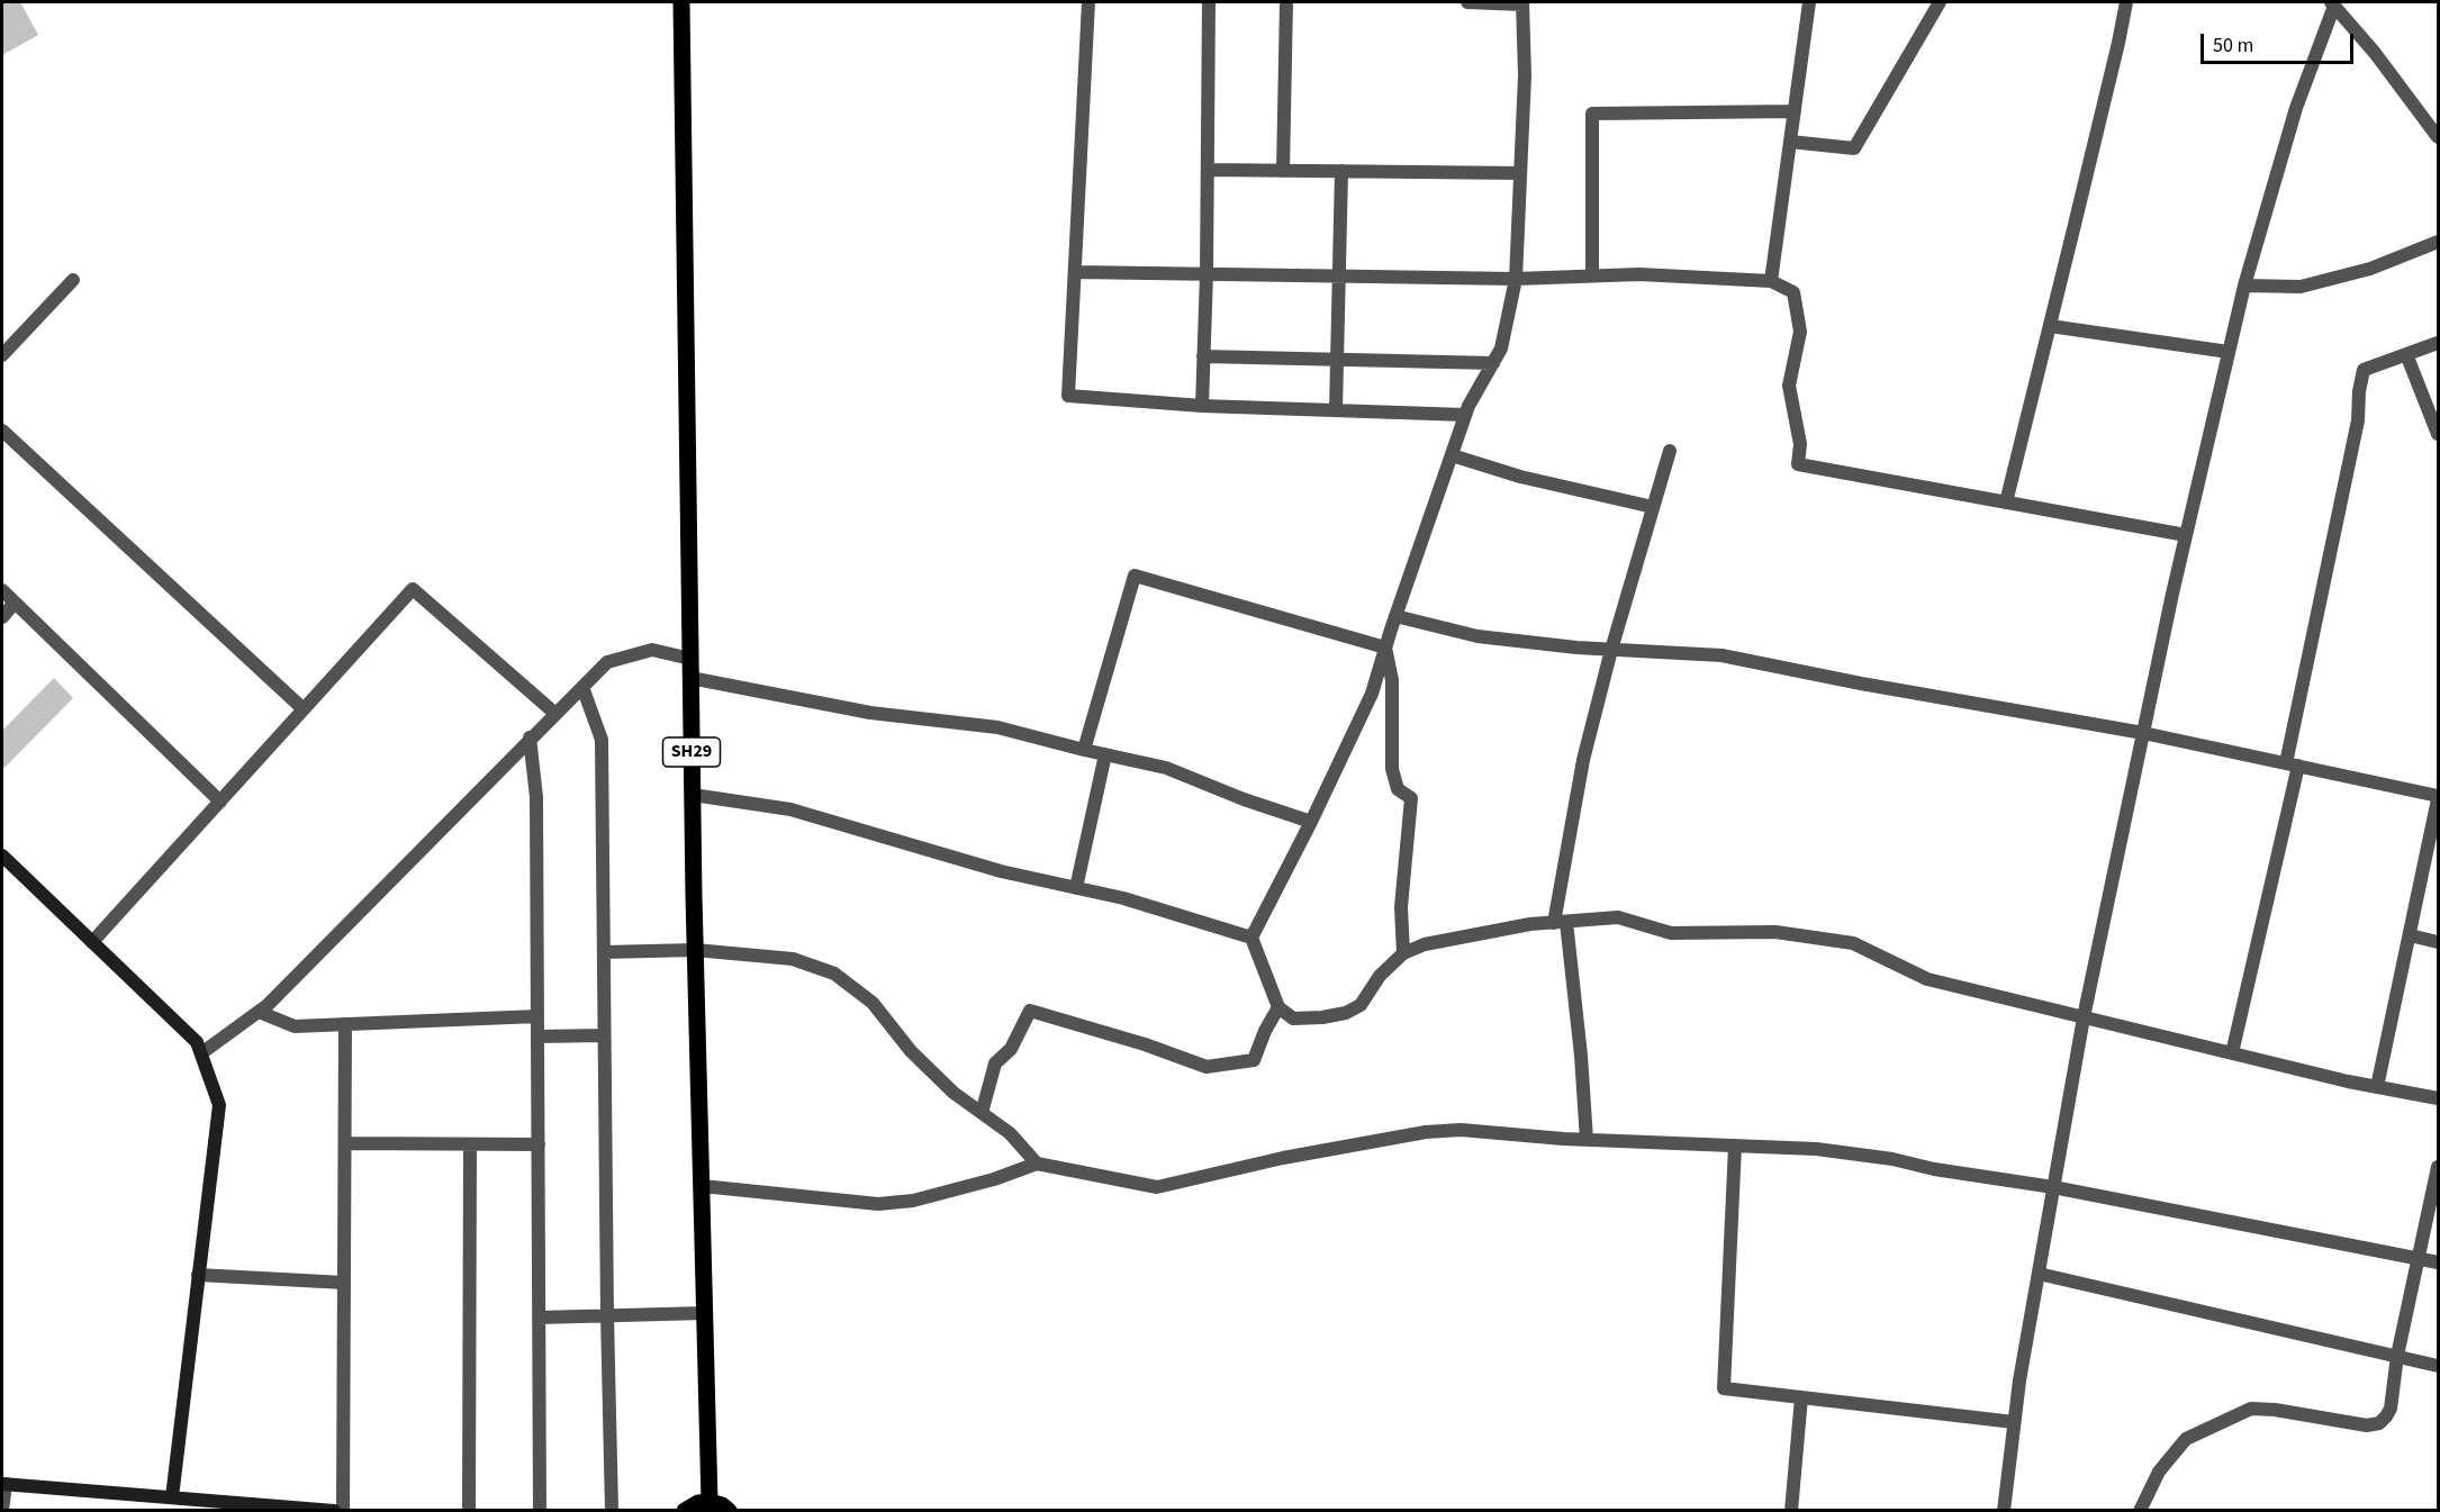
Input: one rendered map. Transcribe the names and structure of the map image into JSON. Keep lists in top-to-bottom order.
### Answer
{
  "streets": {
    "main road": ["SH29"]
  },
  "scale_bar": "50 m"
}
